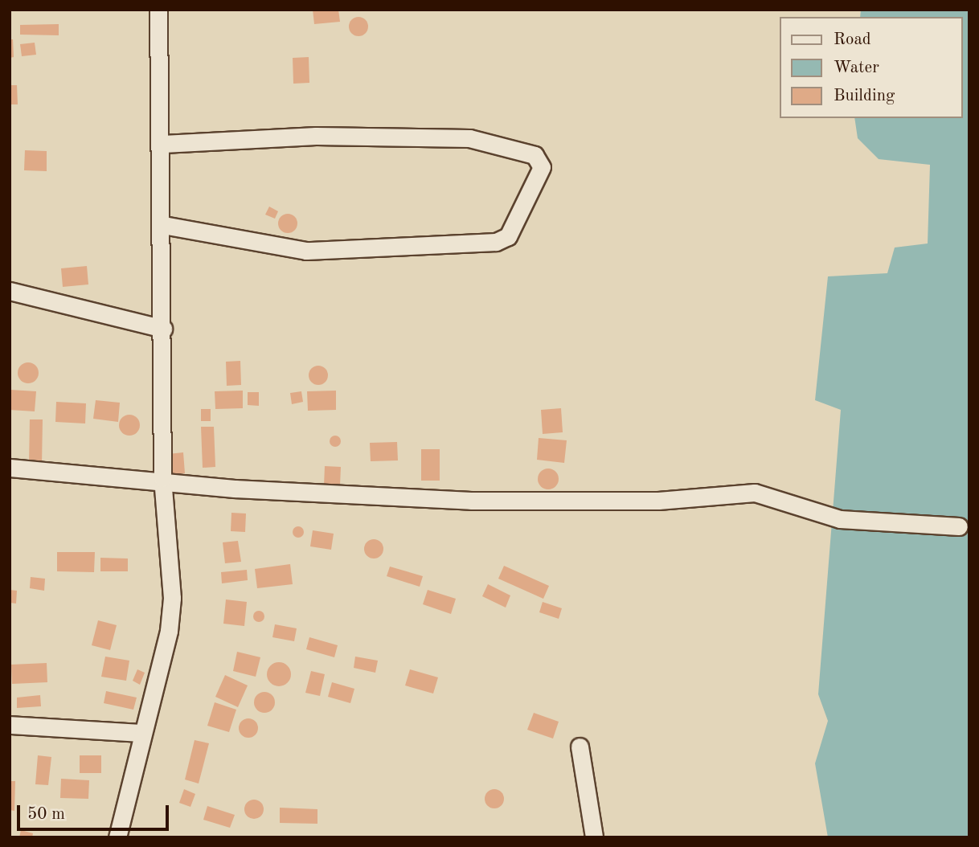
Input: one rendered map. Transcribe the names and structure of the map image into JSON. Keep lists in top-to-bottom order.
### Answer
{
  "legend": ["Road", "Water", "Building"],
  "scale_bar": "50 m"
}
